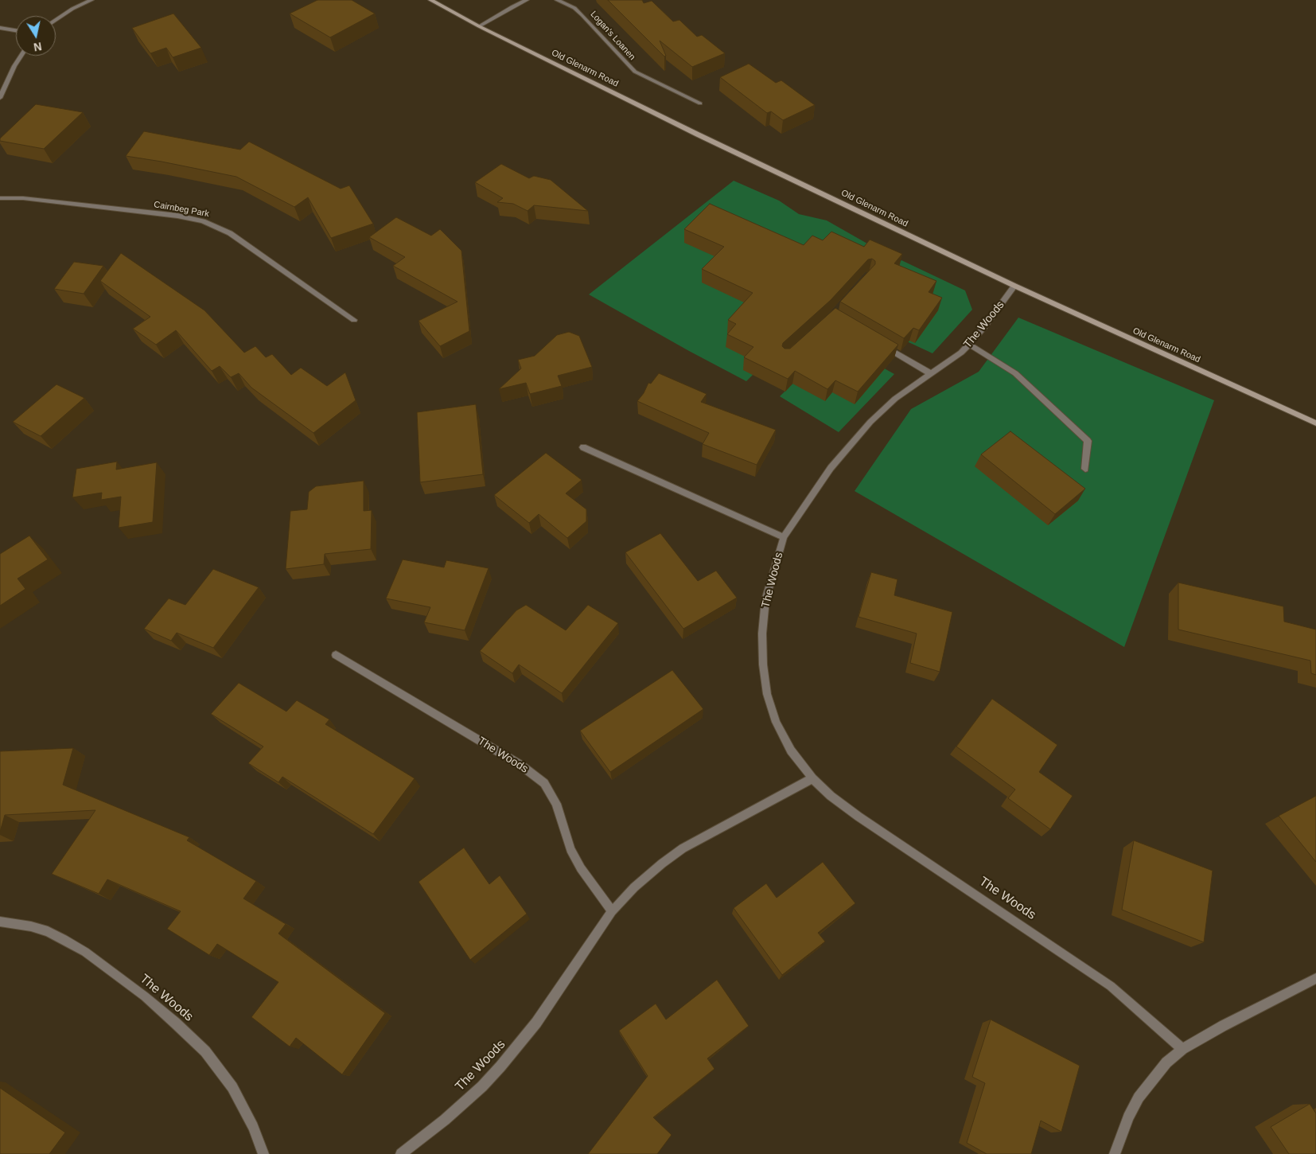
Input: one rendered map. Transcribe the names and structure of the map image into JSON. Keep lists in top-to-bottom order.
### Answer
{
  "streets": {
    "street": [
      "Logan's Loanen",
      "Old Glenarm Road",
      "Cairnbeg Park",
      "The Woods"
    ]
  },
  "crossings": [
    ["Old Glenarm Road", "The Woods"]
  ],
  "north": "bottom"
}
